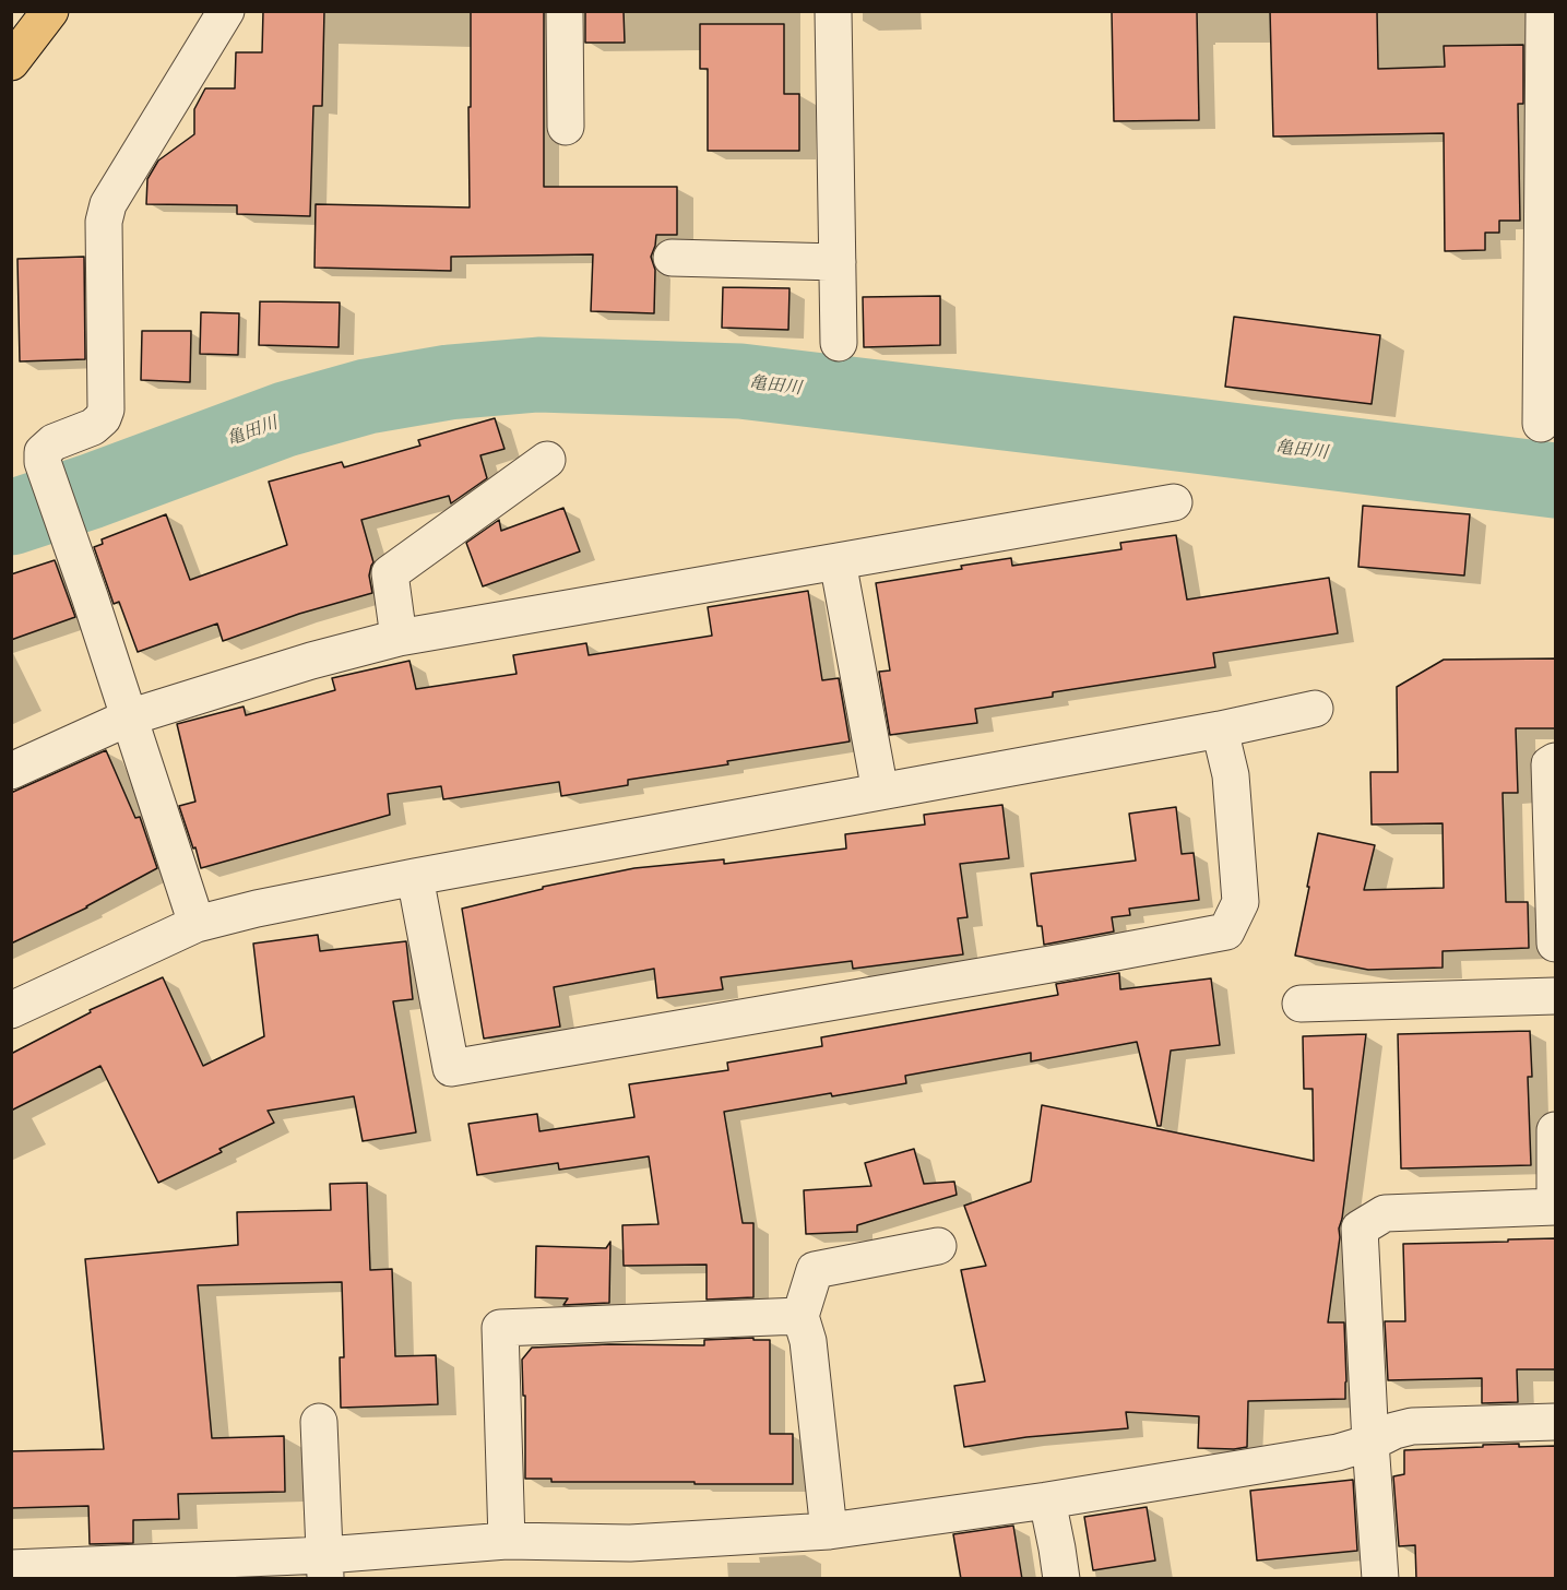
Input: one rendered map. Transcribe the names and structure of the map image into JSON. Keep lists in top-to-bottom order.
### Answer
{
  "water": ["亀田川"]
}
